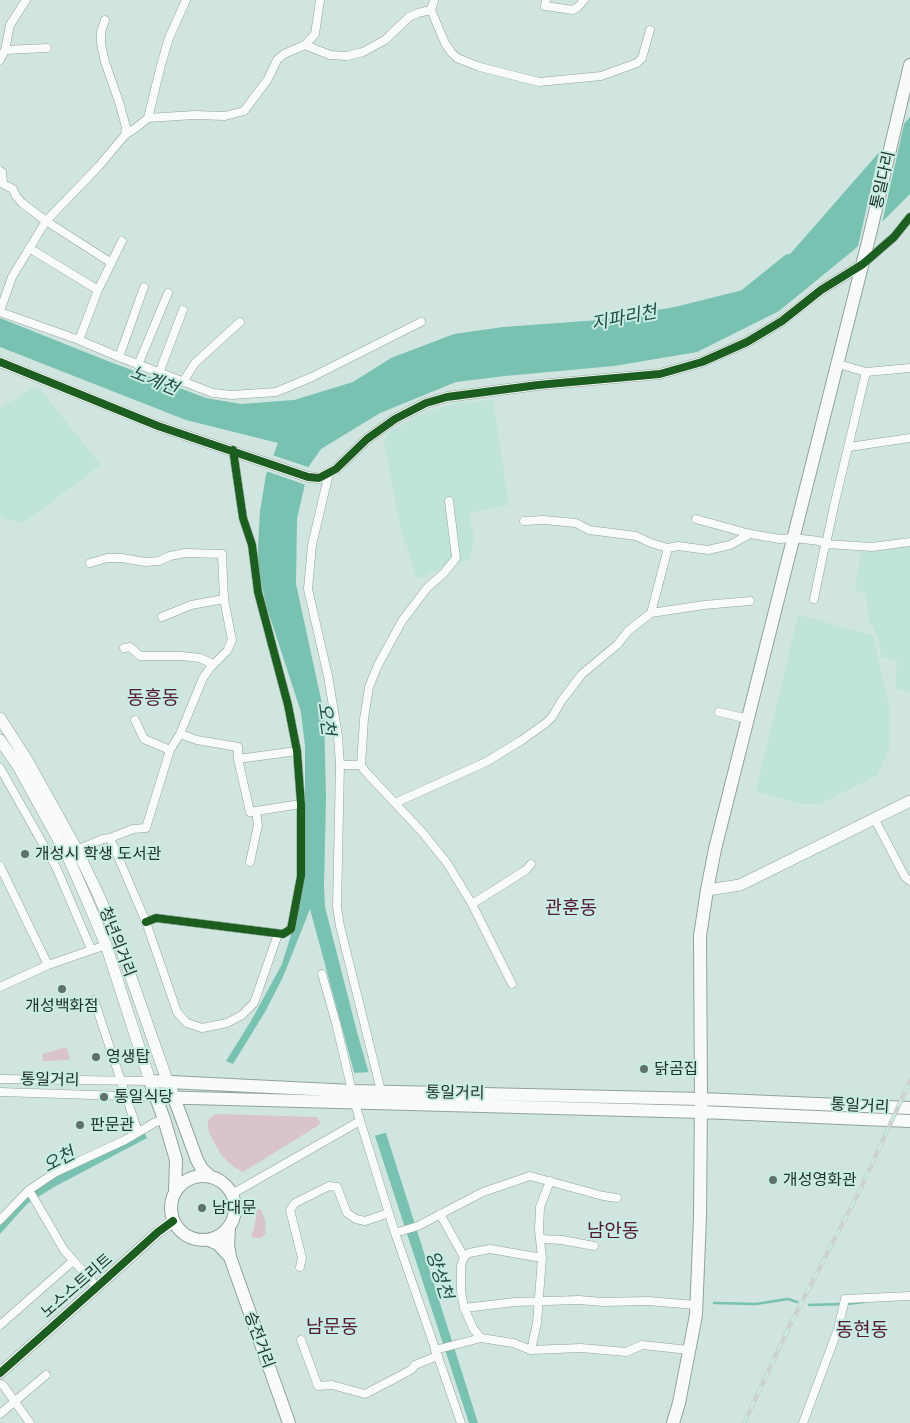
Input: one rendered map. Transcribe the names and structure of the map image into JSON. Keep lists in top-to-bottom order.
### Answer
{
  "streets": {
    "main road": [
      "통일다리",
      "청년의거리",
      "통일거리",
      "노스스트리트",
      "승전거리"
    ]
  },
  "crossings": [
    ["통일다리", "통일거리"],
    ["청년의거리", "통일거리"],
    ["청년의거리", "노스스트리트"]
  ],
  "districts": [
    "동흥동",
    "관훈동",
    "남안동",
    "남문동",
    "동현동"
  ],
  "water": [
    "지파리천",
    "노계천",
    "오천",
    "양성천"
  ],
  "places": [
    "개성시 학생 도서관",
    "개성백화점",
    "영생탑",
    "닭곰집",
    "통일식당",
    "판문관",
    "개성영화관",
    "남대문"
  ]
}
